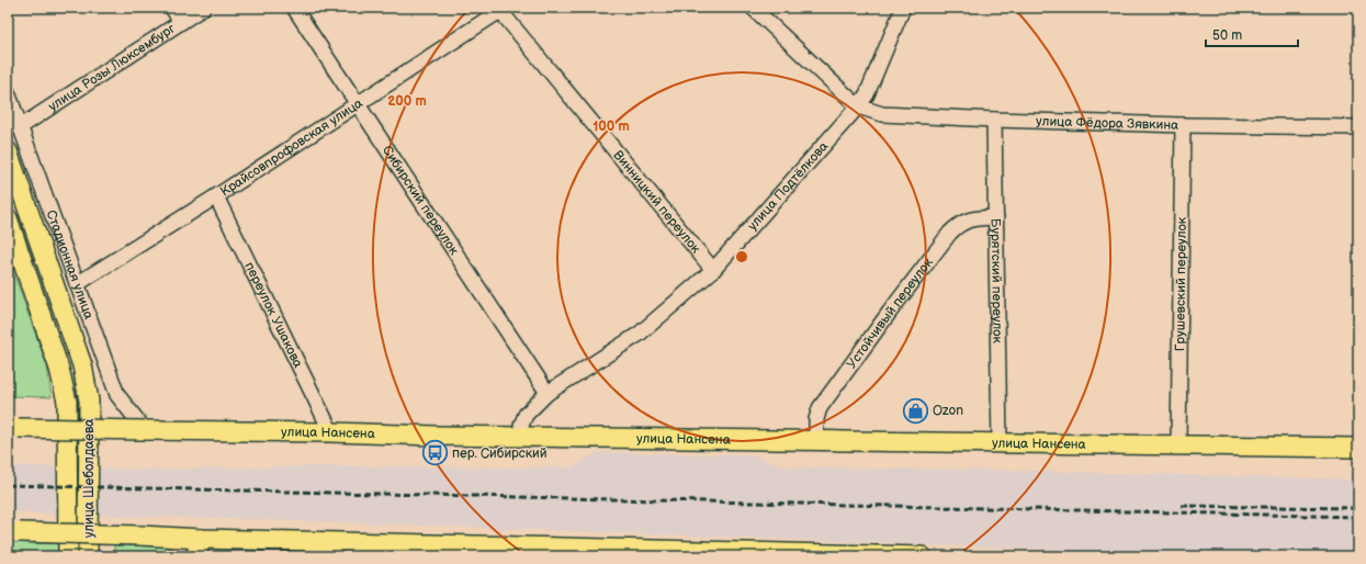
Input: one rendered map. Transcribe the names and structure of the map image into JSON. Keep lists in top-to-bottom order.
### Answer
{
  "streets": {
    "main road": ["Стадионная улица", "улица Нансена", "улица Шеболдаева"],
    "street": [
      "улица Розы Люксембург",
      "улица Фёдора Зявкина",
      "Крайсовпрофовская улица",
      "улица Подтёлкова",
      "Сибирский переулок",
      "Винницкий переулок",
      "Бурятский переулок",
      "Грушевский переулок",
      "Устойчивый переулок",
      "переулок Ушакова"
    ]
  },
  "crossings": [
    ["улица Розы Люксембург", "Стадионная улица"],
    ["улица Фёдора Зявкина", "улица Подтёлкова"],
    ["улица Фёдора Зявкина", "Бурятский переулок"],
    ["улица Фёдора Зявкина", "Грушевский переулок"],
    ["Крайсовпрофовская улица", "Сибирский переулок"],
    ["Крайсовпрофовская улица", "Винницкий переулок"],
    ["Крайсовпрофовская улица", "Стадионная улица"],
    ["Крайсовпрофовская улица", "переулок Ушакова"],
    ["улица Подтёлкова", "Сибирский переулок"],
    ["улица Подтёлкова", "Винницкий переулок"],
    ["улица Подтёлкова", "улица Нансена"],
    ["Стадионная улица", "улица Нансена"],
    ["Стадионная улица", "улица Шеболдаева"],
    ["Бурятский переулок", "Устойчивый переулок"],
    ["Бурятский переулок", "улица Нансена"],
    ["Грушевский переулок", "улица Нансена"],
    ["Устойчивый переулок", "улица Нансена"],
    ["переулок Ушакова", "улица Нансена"]
  ],
  "places": {
    "shop": ["Ozon"],
    "bus stop": ["пер. Сибирский"]
  },
  "scale_bar": "50 m",
  "rings": ["200 m", "100 m"]
}
